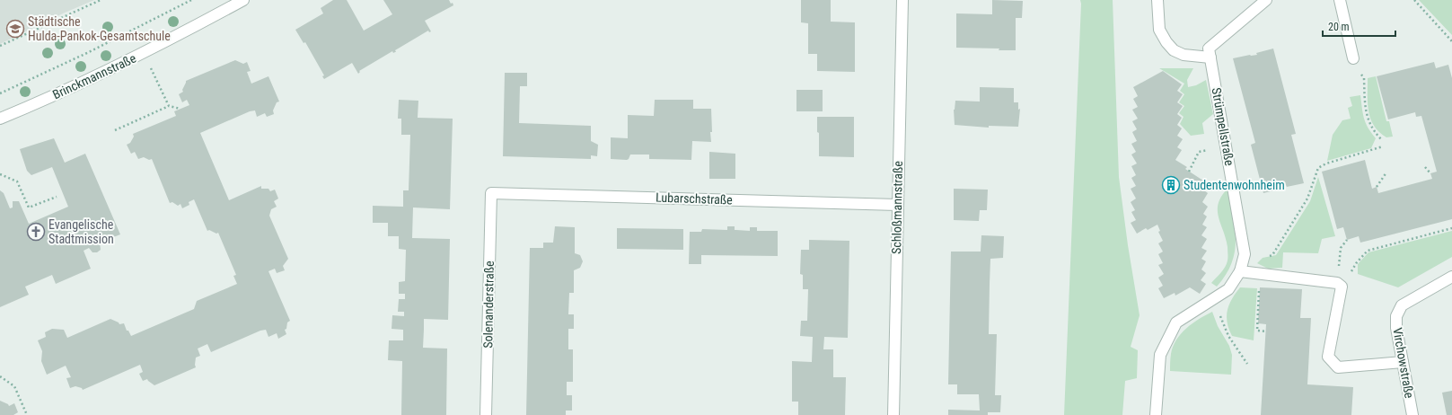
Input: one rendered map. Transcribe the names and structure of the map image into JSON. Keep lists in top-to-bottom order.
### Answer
{
  "streets": {
    "street": [
      "Brinckmannstraße",
      "Strümpellstraße",
      "Lubarschstraße",
      "Schloßmannstraße",
      "Solenanderstraße",
      "Virchowstraße"
    ]
  },
  "crossings": [
    ["Lubarschstraße", "Schloßmannstraße"],
    ["Lubarschstraße", "Solenanderstraße"]
  ],
  "places": {
    "school or university": ["Städtische Hulda-Pankok-Gesamtschule"],
    "building": ["Studentenwohnheim"],
    "church": ["Evangelische Stadtmission"]
  },
  "scale_bar": "20 m"
}
